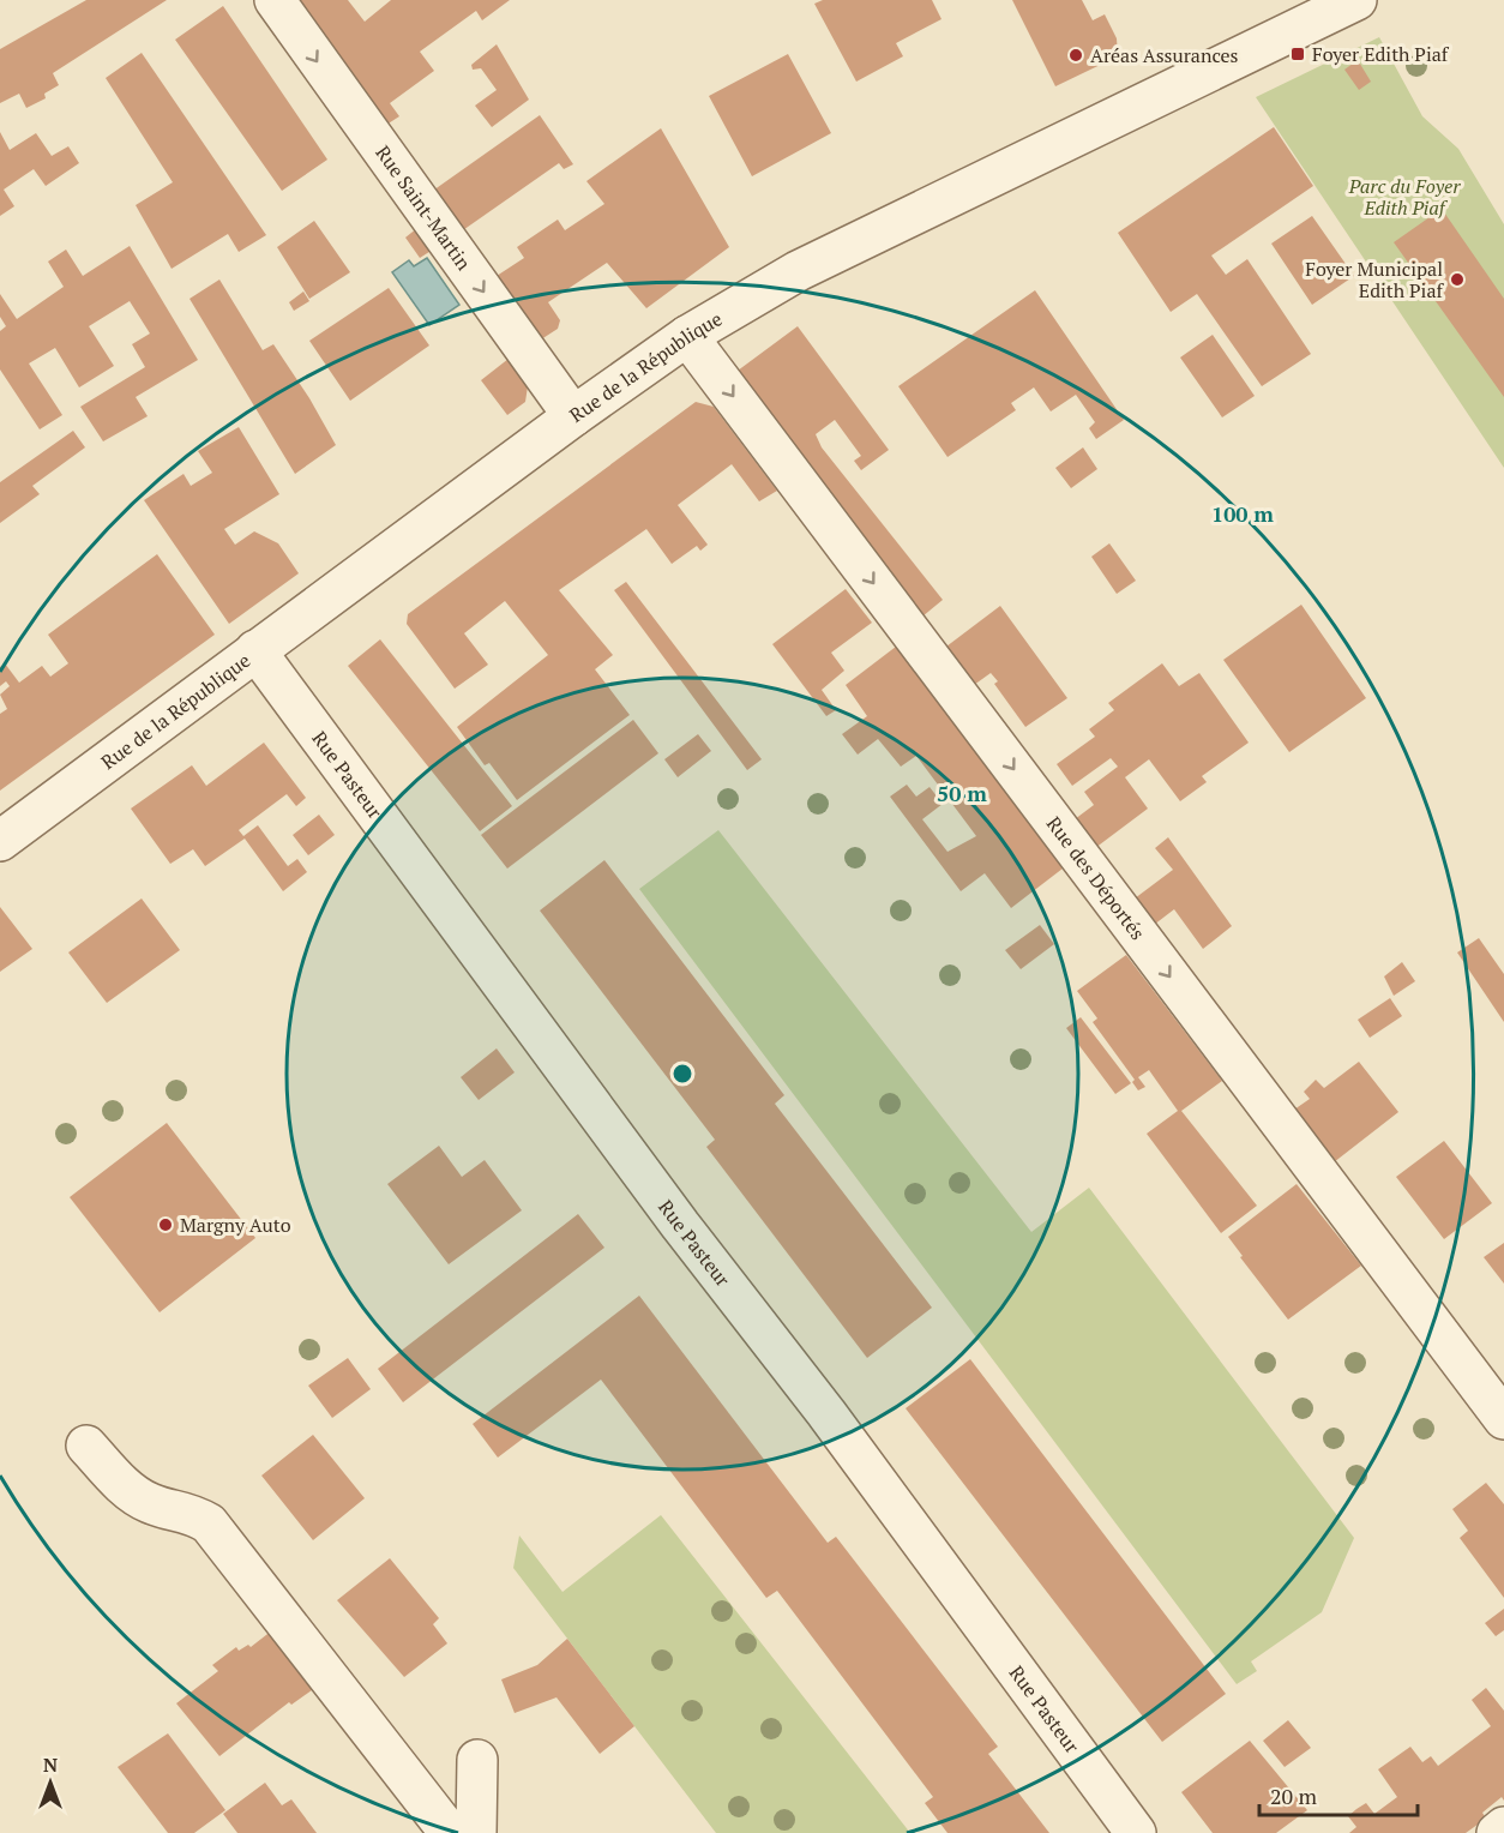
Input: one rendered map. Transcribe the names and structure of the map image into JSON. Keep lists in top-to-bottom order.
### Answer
{
  "streets": {
    "street": [
      "Rue Saint-Martin",
      "Rue de la République",
      "Rue Pasteur",
      "Rue des Déportés"
    ]
  },
  "crossings": [
    ["Rue Saint-Martin", "Rue de la République"],
    ["Rue de la République", "Rue Pasteur"],
    ["Rue de la République", "Rue des Déportés"]
  ],
  "one_way": ["Rue Saint-Martin", "Rue des Déportés"],
  "parks": ["Parc du Foyer Edith Piaf"],
  "places": {
    "transit": ["Foyer Edith Piaf"],
    "other": ["Aréas Assurances", "Foyer Municipal Edith Piaf", "Margny Auto"]
  },
  "scale_bar": "20 m",
  "north": "top",
  "rings": ["100 m", "50 m"]
}
